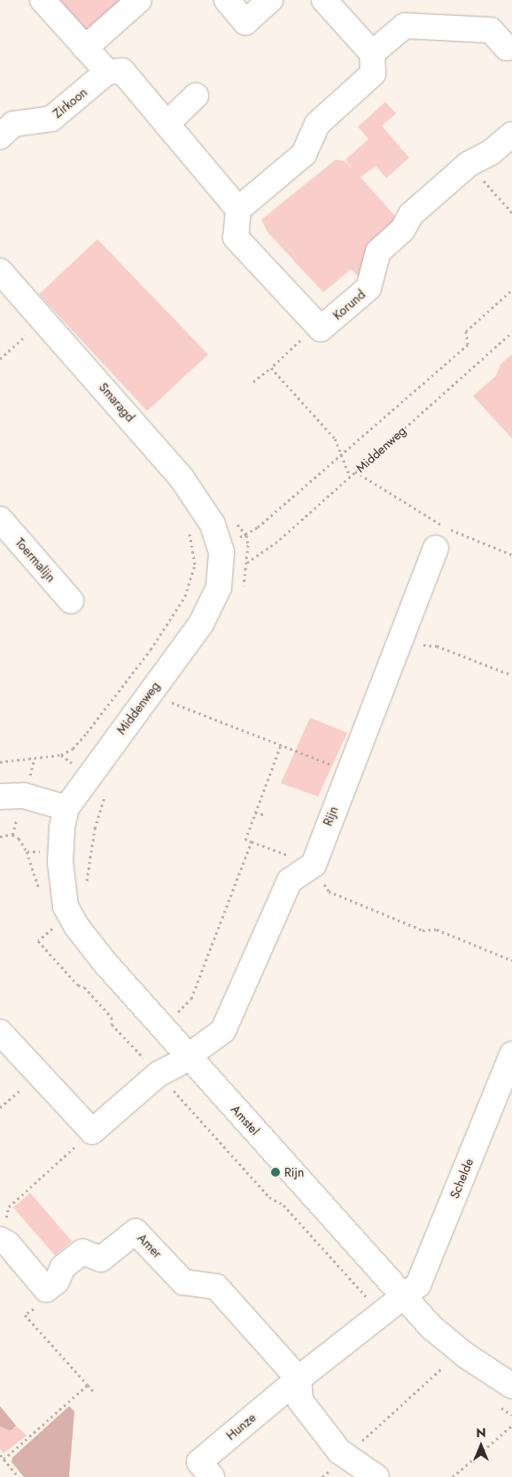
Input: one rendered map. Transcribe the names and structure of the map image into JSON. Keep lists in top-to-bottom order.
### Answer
{
  "streets": {
    "street": [
      "Zirkoon",
      "Korund",
      "Smaragd",
      "Middenweg",
      "Toermalijn",
      "Rijn",
      "Amstel",
      "Schelde",
      "Amer",
      "Hunze"
    ]
  },
  "crossings": [
    ["Smaragd", "Middenweg"],
    ["Middenweg", "Amstel"],
    ["Amstel", "Schelde"],
    ["Amstel", "Hunze"],
    ["Schelde", "Hunze"],
    ["Amer", "Hunze"]
  ],
  "places": ["Rijn"],
  "north": "top"
}
